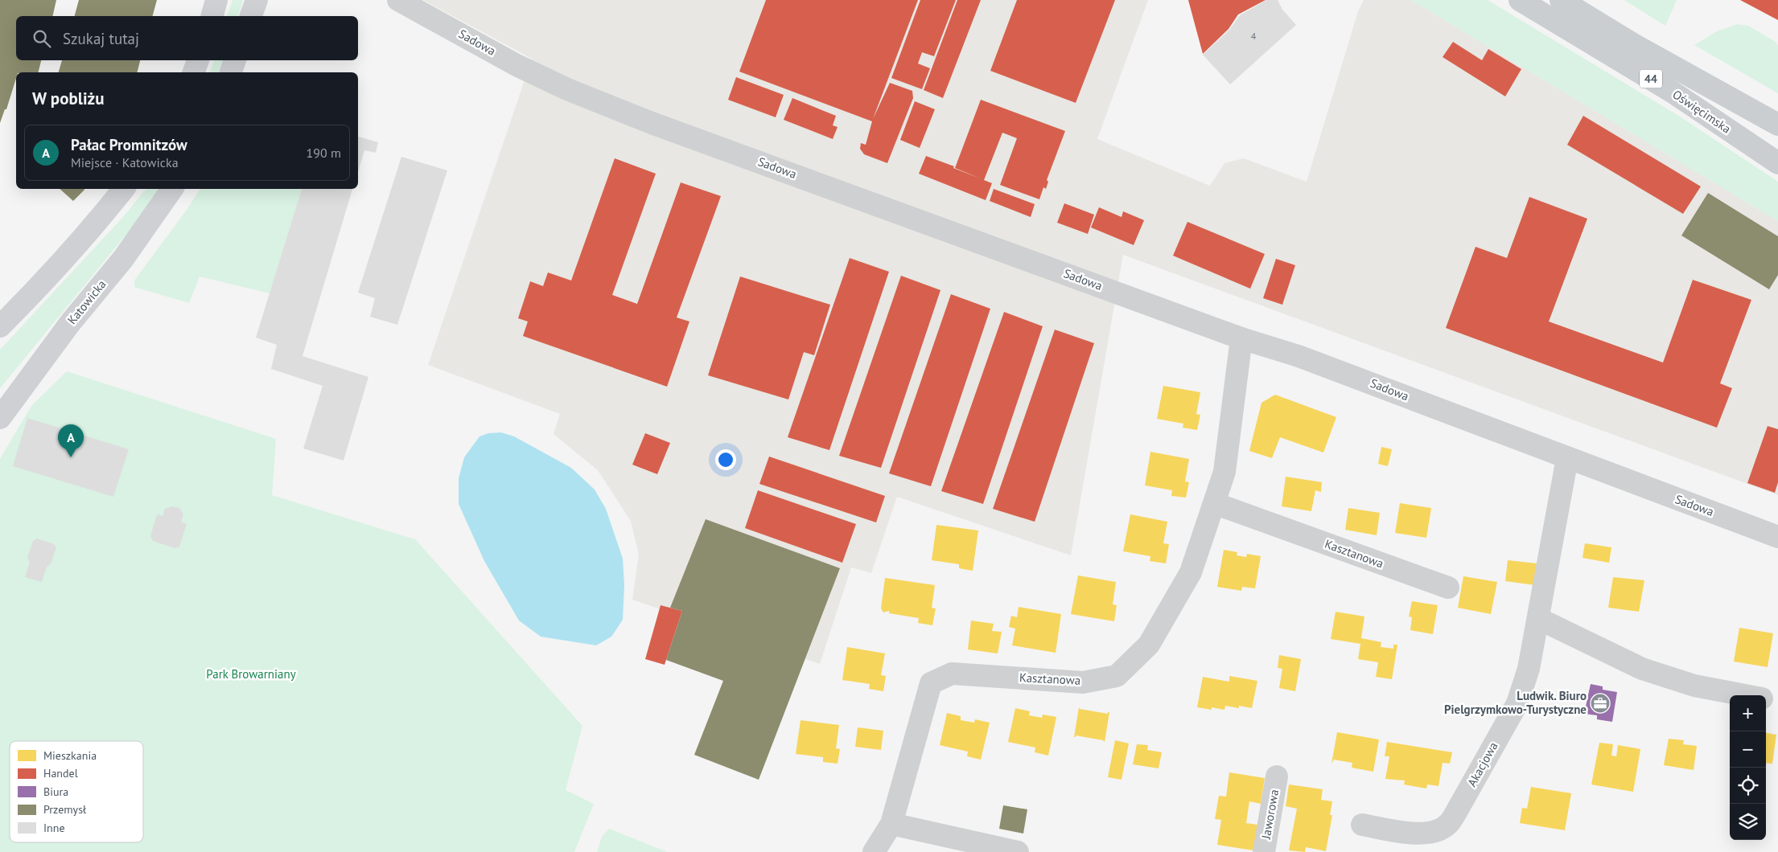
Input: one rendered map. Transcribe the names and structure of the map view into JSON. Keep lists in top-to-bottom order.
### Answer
{
  "streets": {
    "main road": ["44", "Oświęcimska", "Katowicka"],
    "street": [
      "Sadowa",
      "Kasztanowa",
      "Akacjowa",
      "Jaworowa"
    ]
  },
  "crossings": [
    ["Sadowa", "Kasztanowa"],
    ["Sadowa", "Akacjowa"]
  ],
  "parks": ["Park Browarniany"],
  "places": {
    "office": ["Ludwik. Biuro Pielgrzymkowo-Turystyczne"]
  },
  "house_numbers": ["4"],
  "legend": [
    "Mieszkania",
    "Handel",
    "Biura",
    "Przemysł",
    "Inne"
  ],
  "page": {
    "search": "Szukaj tutaj",
    "heading": "W pobliżu",
    "list": [
      {
        "mark": "A",
        "name": "Pałac Promnitzów",
        "note": "Miejsce · Katowicka",
        "value": "190 m"
      }
    ],
    "pins": "A",
    "map_buttons": ["+", "−"]
  }
}
